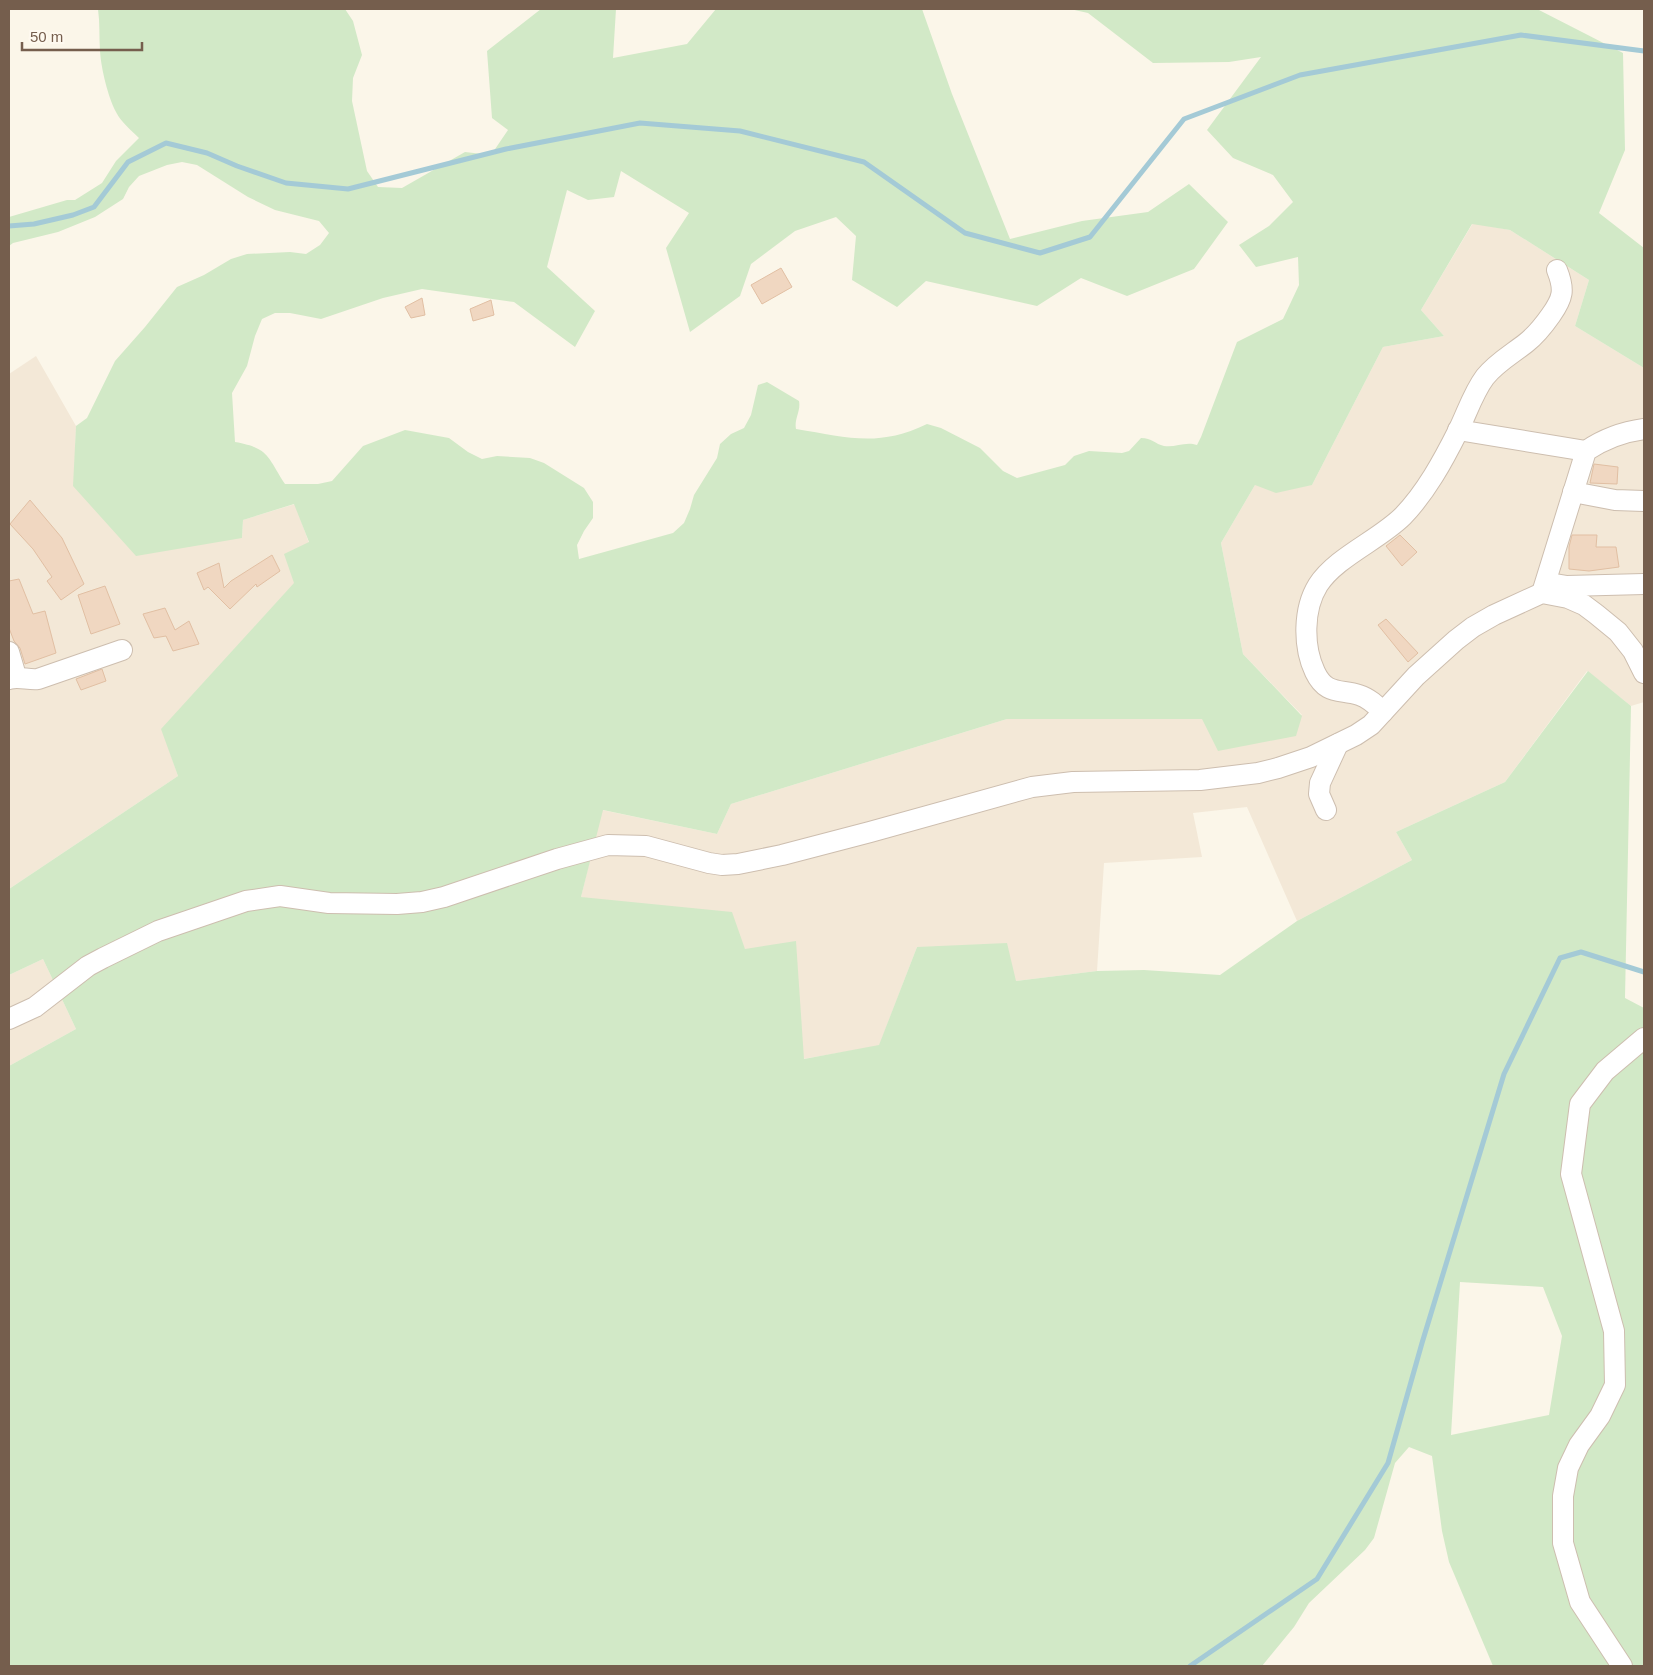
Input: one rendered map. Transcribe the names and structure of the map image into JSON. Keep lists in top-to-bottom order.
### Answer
{
  "scale_bar": "50 m"
}
